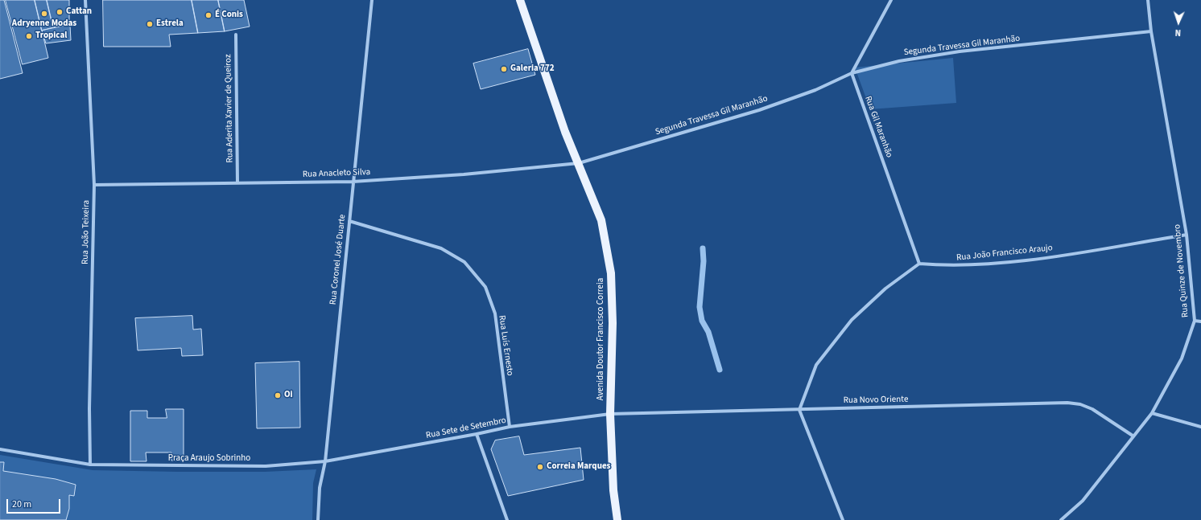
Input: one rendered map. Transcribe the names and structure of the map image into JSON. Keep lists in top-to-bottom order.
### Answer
{
  "streets": {
    "main road": ["Avenida Doutor Francisco Correia"],
    "street": [
      "Segunda Travessa Gil Maranhão",
      "Rua Aderita Xavier de Queiroz",
      "Rua Gil Maranhão",
      "Rua Anacleto Silva",
      "Rua João Teixeira",
      "Rua João Francisco Araujo",
      "Rua Coronel José Duarte",
      "Rua Quinze de Novembro",
      "Rua Luís Ernesto",
      "Rua Novo Oriente",
      "Rua Sete de Setembro",
      "Praça Araujo Sobrinho"
    ]
  },
  "crossings": [
    ["Segunda Travessa Gil Maranhão", "Rua Gil Maranhão"],
    ["Segunda Travessa Gil Maranhão", "Rua Anacleto Silva"],
    ["Segunda Travessa Gil Maranhão", "Rua Quinze de Novembro"],
    ["Segunda Travessa Gil Maranhão", "Avenida Doutor Francisco Correia"],
    ["Rua Aderita Xavier de Queiroz", "Rua Anacleto Silva"],
    ["Rua Gil Maranhão", "Rua João Francisco Araujo"],
    ["Rua Anacleto Silva", "Rua João Teixeira"],
    ["Rua Anacleto Silva", "Rua Coronel José Duarte"],
    ["Rua Anacleto Silva", "Avenida Doutor Francisco Correia"],
    ["Rua João Teixeira", "Praça Araujo Sobrinho"],
    ["Rua João Francisco Araujo", "Rua Quinze de Novembro"],
    ["Rua Coronel José Duarte", "Rua Luís Ernesto"],
    ["Rua Coronel José Duarte", "Rua Sete de Setembro"],
    ["Rua Coronel José Duarte", "Praça Araujo Sobrinho"],
    ["Rua Quinze de Novembro", "Rua Novo Oriente"],
    ["Avenida Doutor Francisco Correia", "Rua Novo Oriente"],
    ["Avenida Doutor Francisco Correia", "Rua Sete de Setembro"],
    ["Rua Luís Ernesto", "Rua Sete de Setembro"],
    ["Rua Novo Oriente", "Rua Sete de Setembro"],
    ["Rua Sete de Setembro", "Praça Araujo Sobrinho"]
  ],
  "places": [
    "Cattan",
    "Adryenne Modas",
    "É Conis",
    "Estrela",
    "Tropical",
    "Galeria 772",
    "Oi",
    "Correia Marques"
  ],
  "scale_bar": "20 m",
  "north": "bottom"
}
